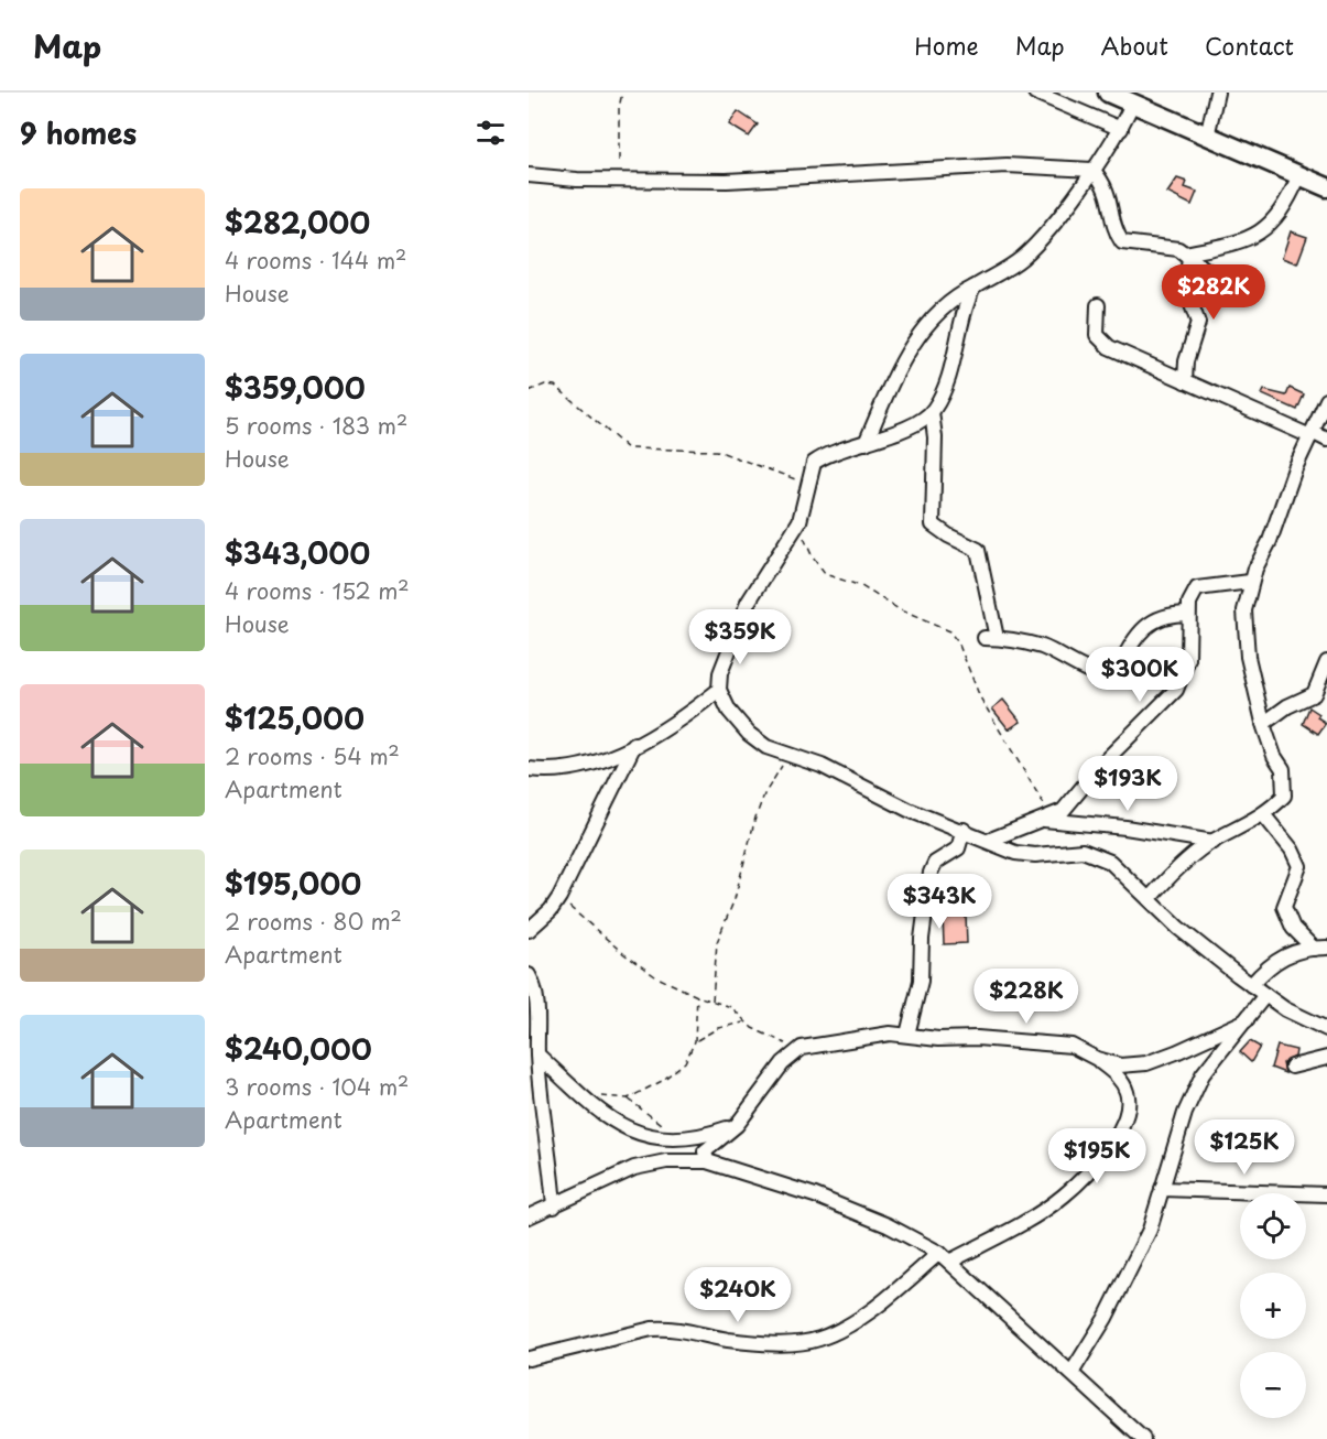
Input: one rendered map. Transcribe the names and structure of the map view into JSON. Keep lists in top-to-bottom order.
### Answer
{
  "page": {
    "header": "Map",
    "nav": [
      "Home",
      "Map",
      "About",
      "Contact"
    ],
    "heading": "9 homes",
    "list": [
      {
        "name": "$282,000",
        "note": "4 rooms · 144 m² · House"
      },
      {
        "name": "$359,000",
        "note": "5 rooms · 183 m² · House"
      },
      {
        "name": "$343,000",
        "note": "4 rooms · 152 m² · House"
      },
      {
        "name": "$125,000",
        "note": "2 rooms · 54 m² · Apartment"
      },
      {
        "name": "$195,000",
        "note": "2 rooms · 80 m² · Apartment"
      },
      {
        "name": "$240,000",
        "note": "3 rooms · 104 m² · Apartment"
      }
    ],
    "price": [
      "$282K",
      "$359K",
      "$300K",
      "$193K",
      "$343K",
      "$228K",
      "$125K",
      "$195K",
      "$240K"
    ],
    "map_buttons": ["+", "−"]
  }
}
